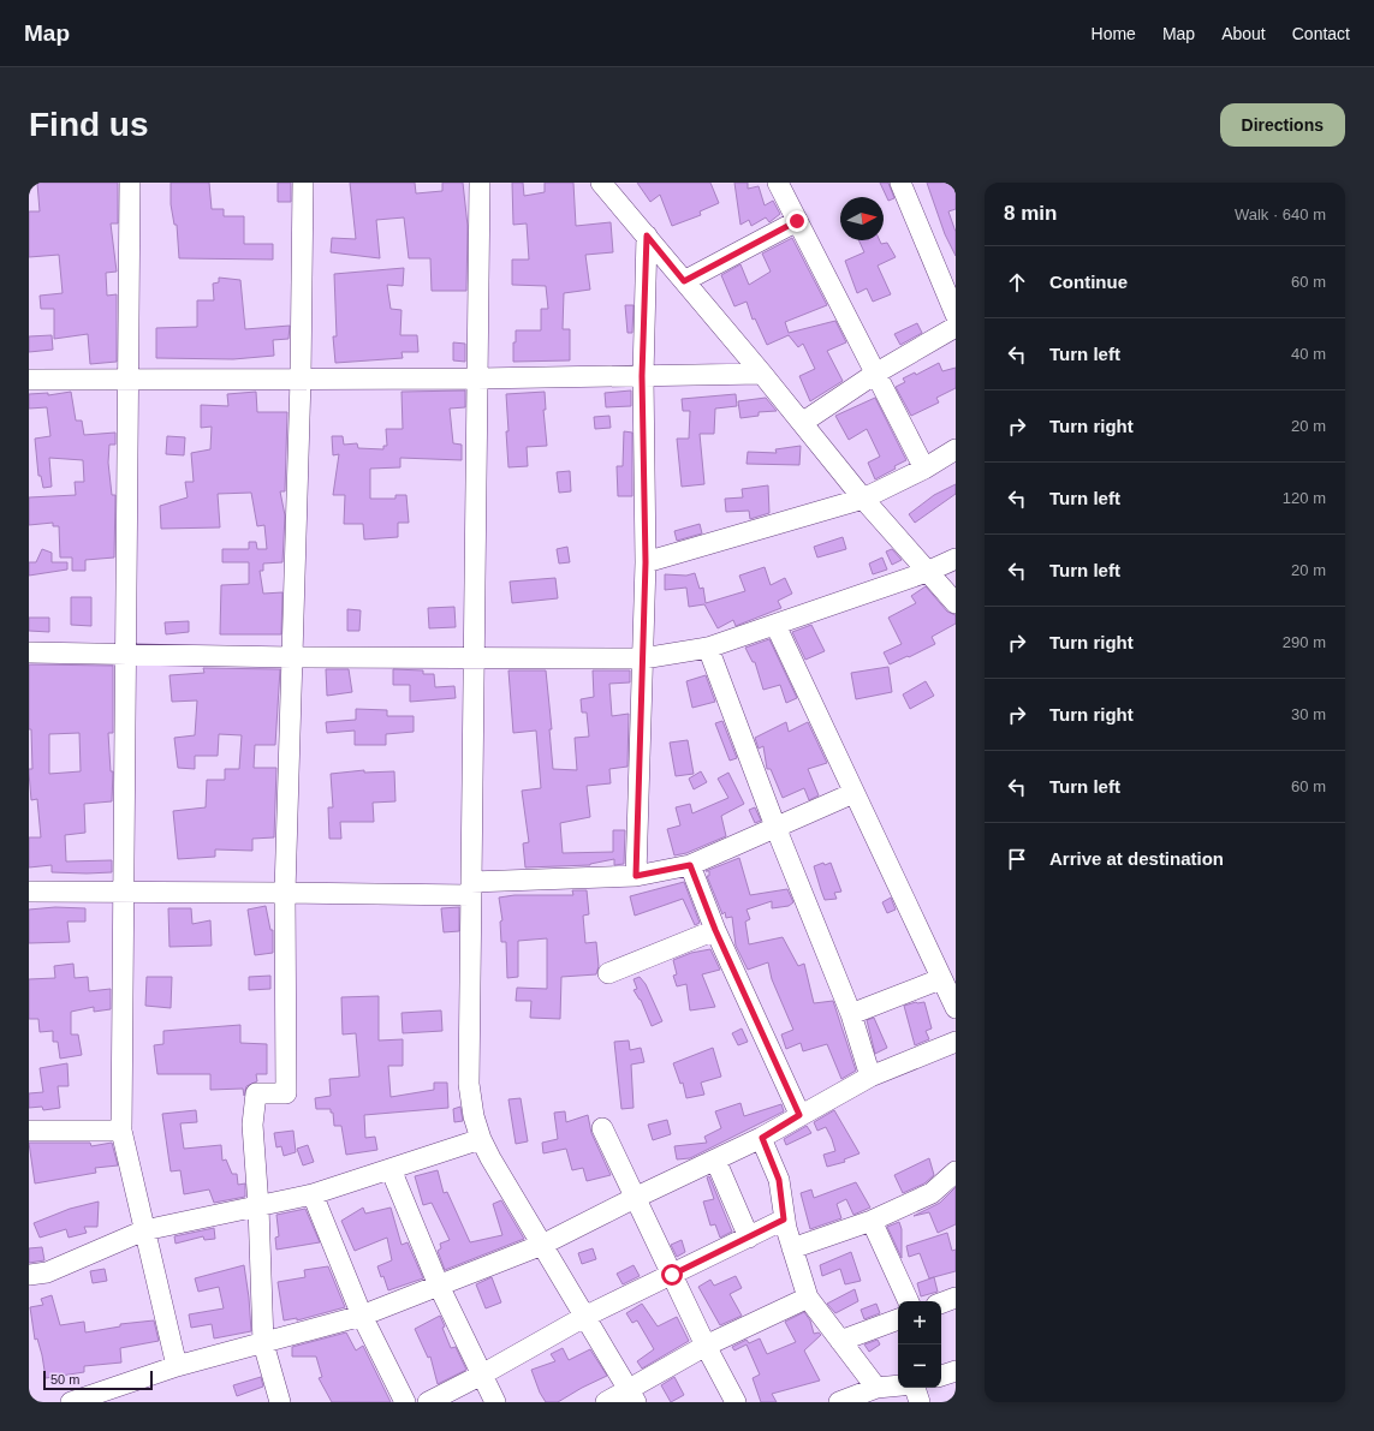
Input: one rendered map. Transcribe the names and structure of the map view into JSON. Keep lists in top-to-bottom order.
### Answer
{
  "scale_bar": "50 m",
  "north": "right",
  "page": {
    "header": "Map",
    "nav": [
      "Home",
      "Map",
      "About",
      "Contact"
    ],
    "buttons": "Directions",
    "title": "Find us",
    "heading": ["8 min", "Walk · 640 m"],
    "list": [
      ["Continue", "60 m"],
      ["Turn left", "40 m"],
      ["Turn right", "20 m"],
      ["Turn left", "120 m"],
      ["Turn left", "20 m"],
      ["Turn right", "290 m"],
      ["Turn right", "30 m"],
      ["Turn left", "60 m"],
      "Arrive at destination"
    ],
    "map_buttons": ["+", "−"],
    "scale": "50 m"
  }
}
